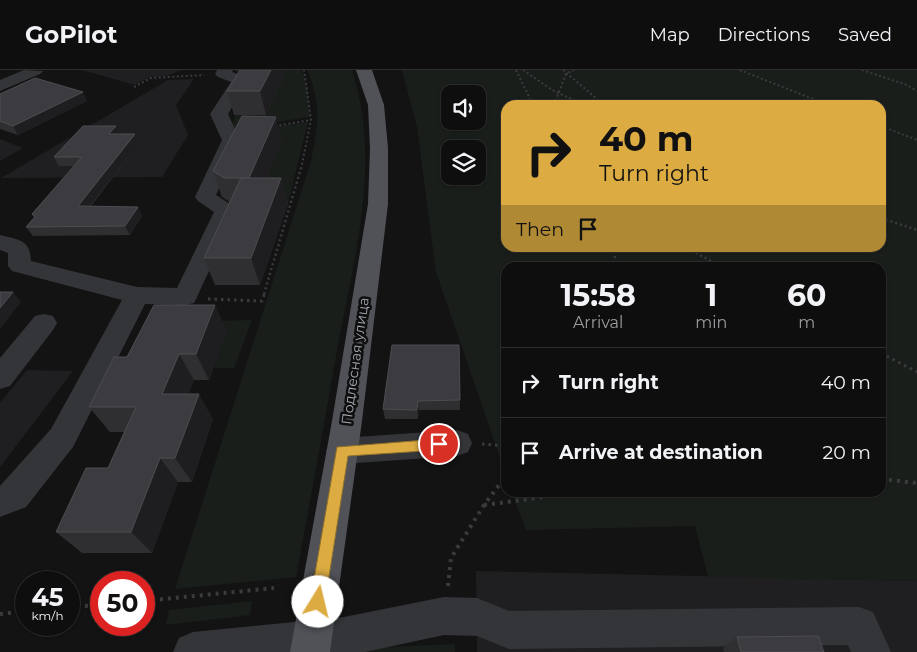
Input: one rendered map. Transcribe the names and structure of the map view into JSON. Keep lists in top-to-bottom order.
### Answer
{
  "streets": {
    "main road": ["Подлесная улица"]
  },
  "page": {
    "header": "GoPilot",
    "nav": ["Map", "Directions", "Saved"],
    "turn": ["40 m", "Turn right"],
    "then": "Then",
    "eta": [
      "15:58",
      "Arrival",
      "1",
      "min",
      "60",
      "m"
    ],
    "list": [
      {
        "name": "Turn right",
        "value": "40 m"
      },
      {
        "name": "Arrive at destination",
        "value": "20 m"
      }
    ],
    "speed": "45 km/h",
    "limit": "50"
  }
}
